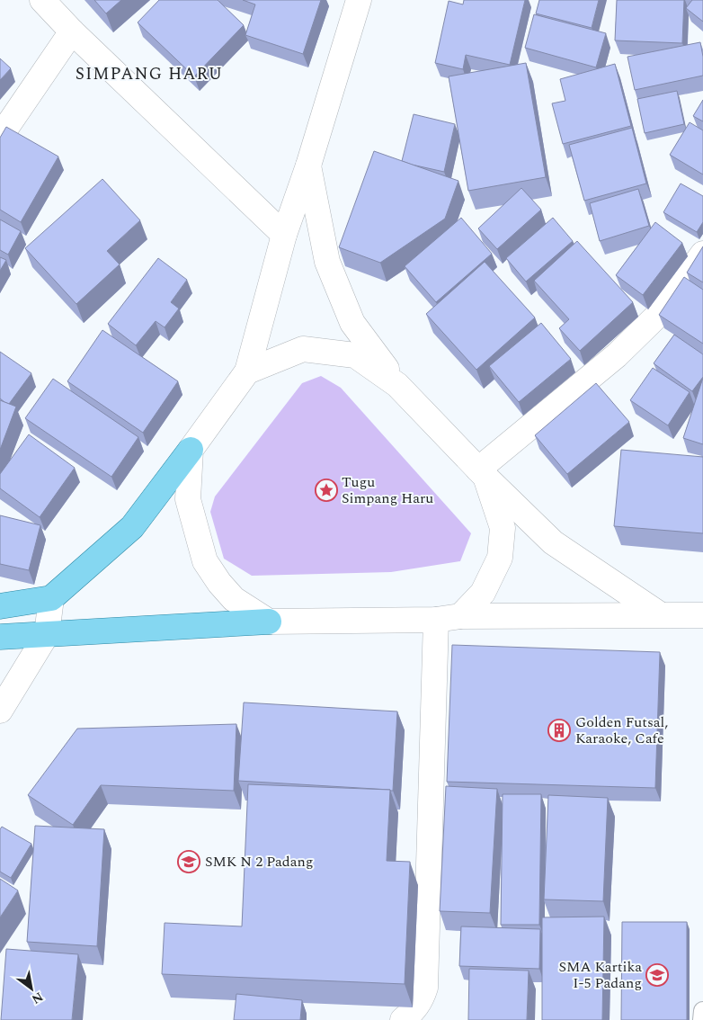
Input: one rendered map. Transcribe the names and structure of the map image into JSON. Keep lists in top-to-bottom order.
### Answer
{
  "districts": ["SIMPANG HARU"],
  "places": {
    "place": ["Tugu Simpang Haru"],
    "building": ["Golden Futsal, Karaoke, Cafe"],
    "school or university": ["SMK N 2 Padang", "SMA Kartika I-5 Padang"]
  },
  "north": "bottom right"
}
